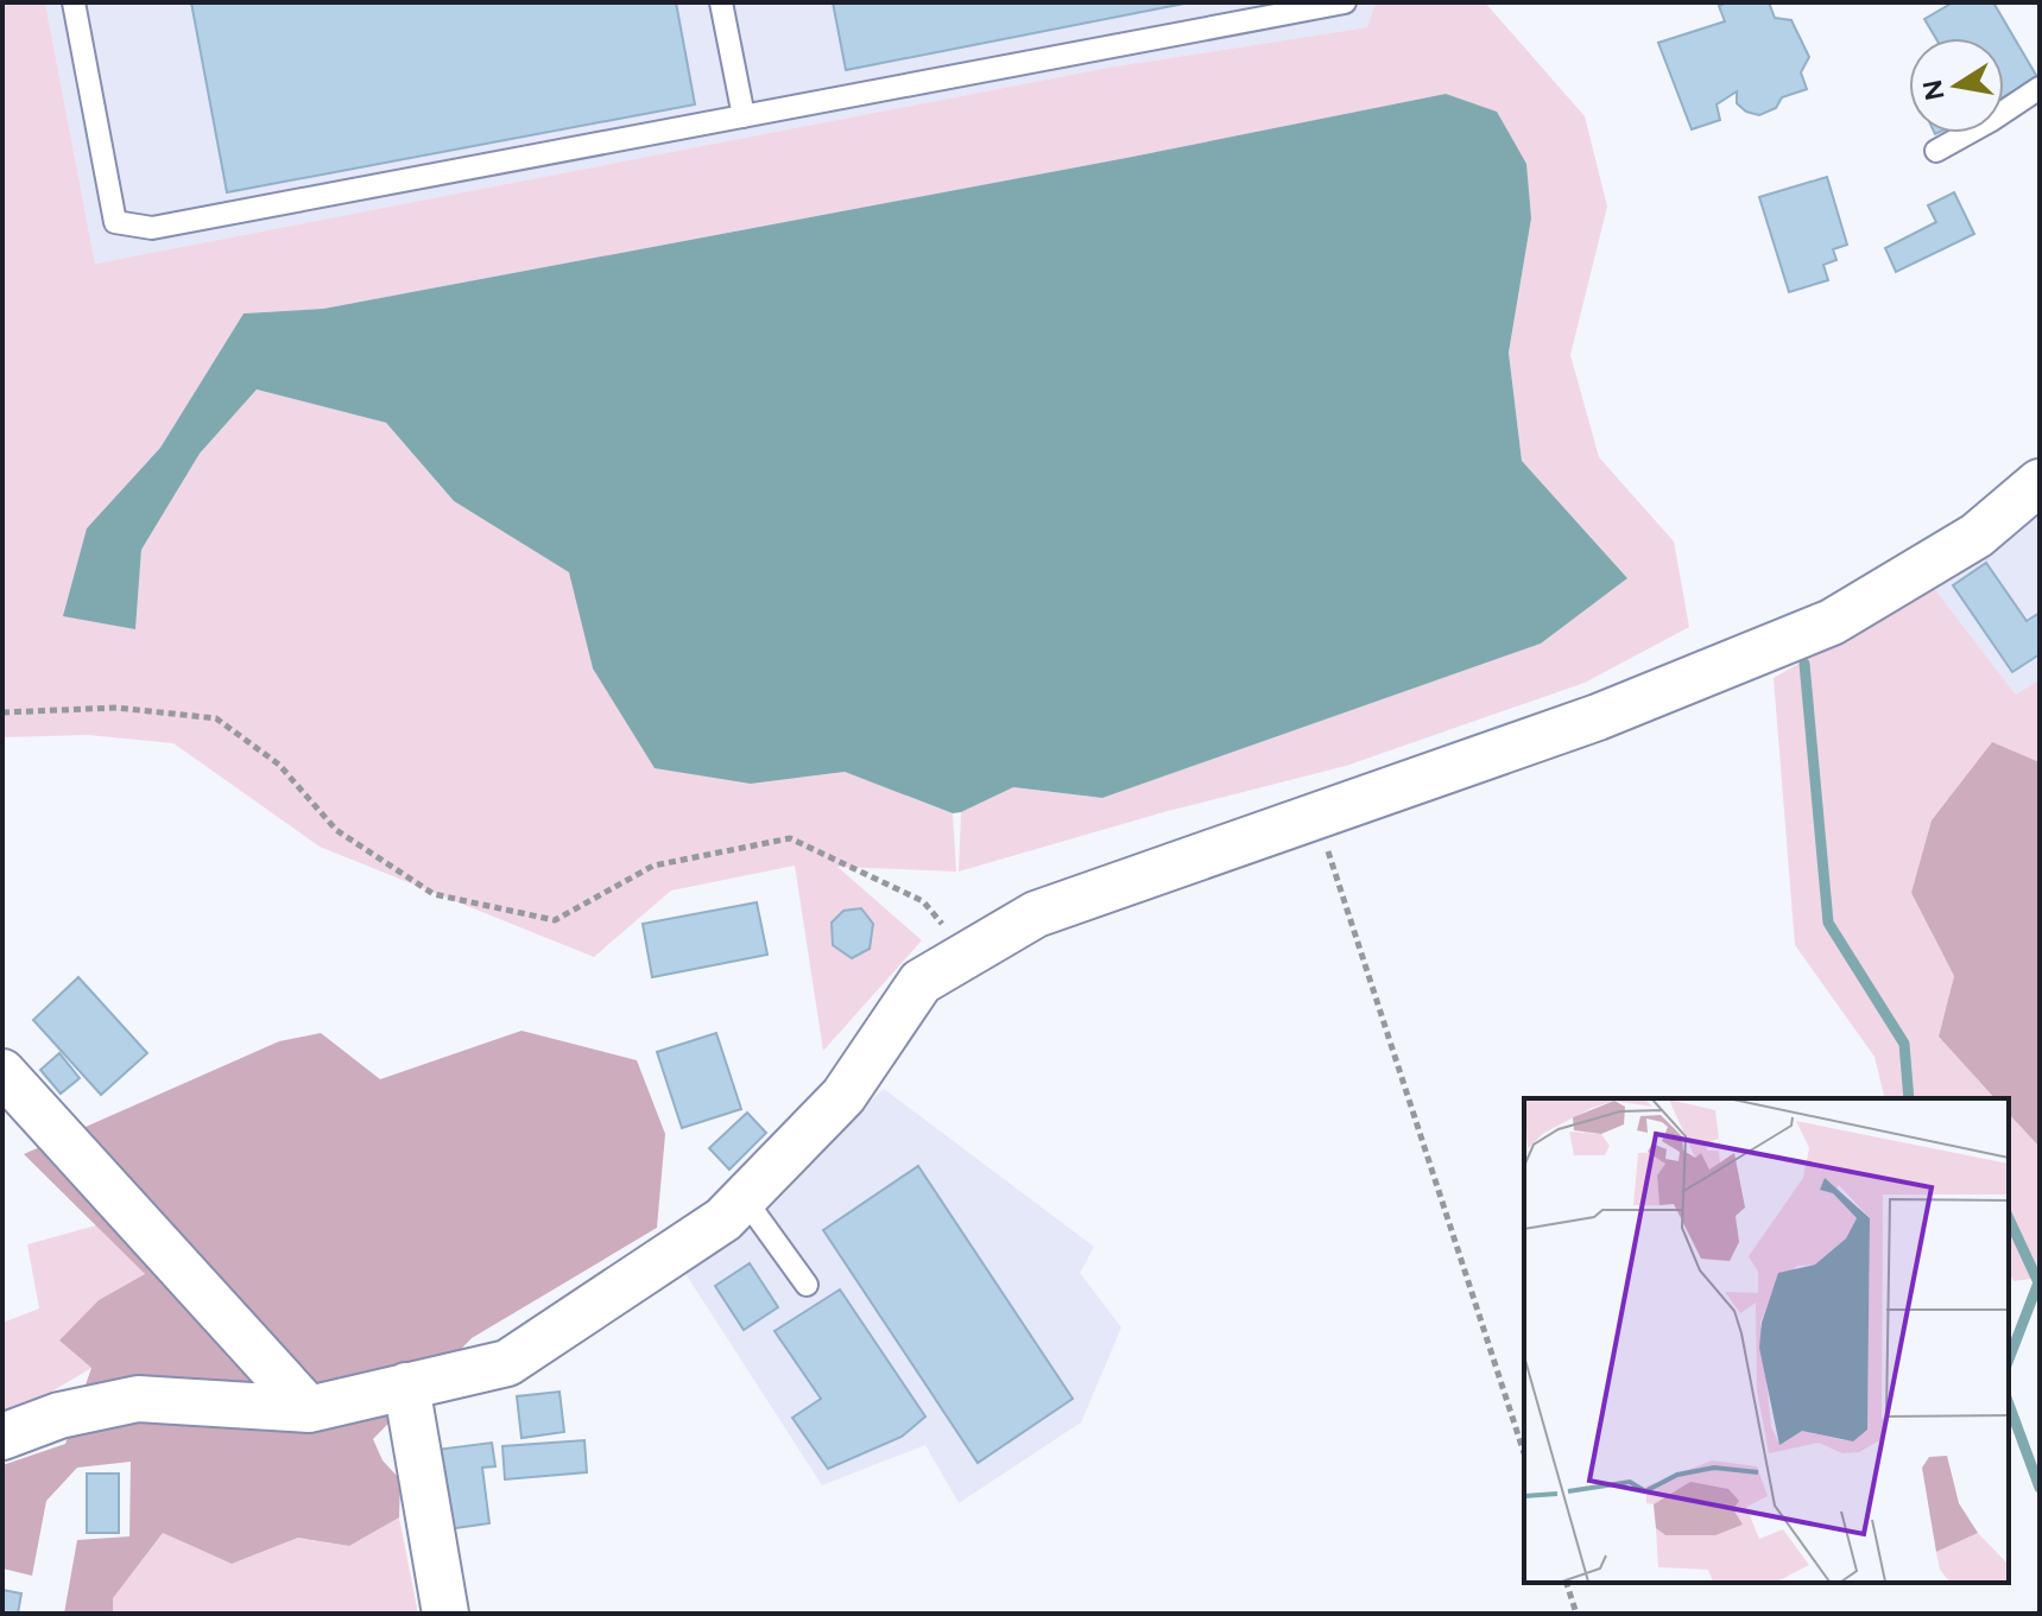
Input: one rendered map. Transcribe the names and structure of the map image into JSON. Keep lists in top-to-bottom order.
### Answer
{
  "north": "left"
}
